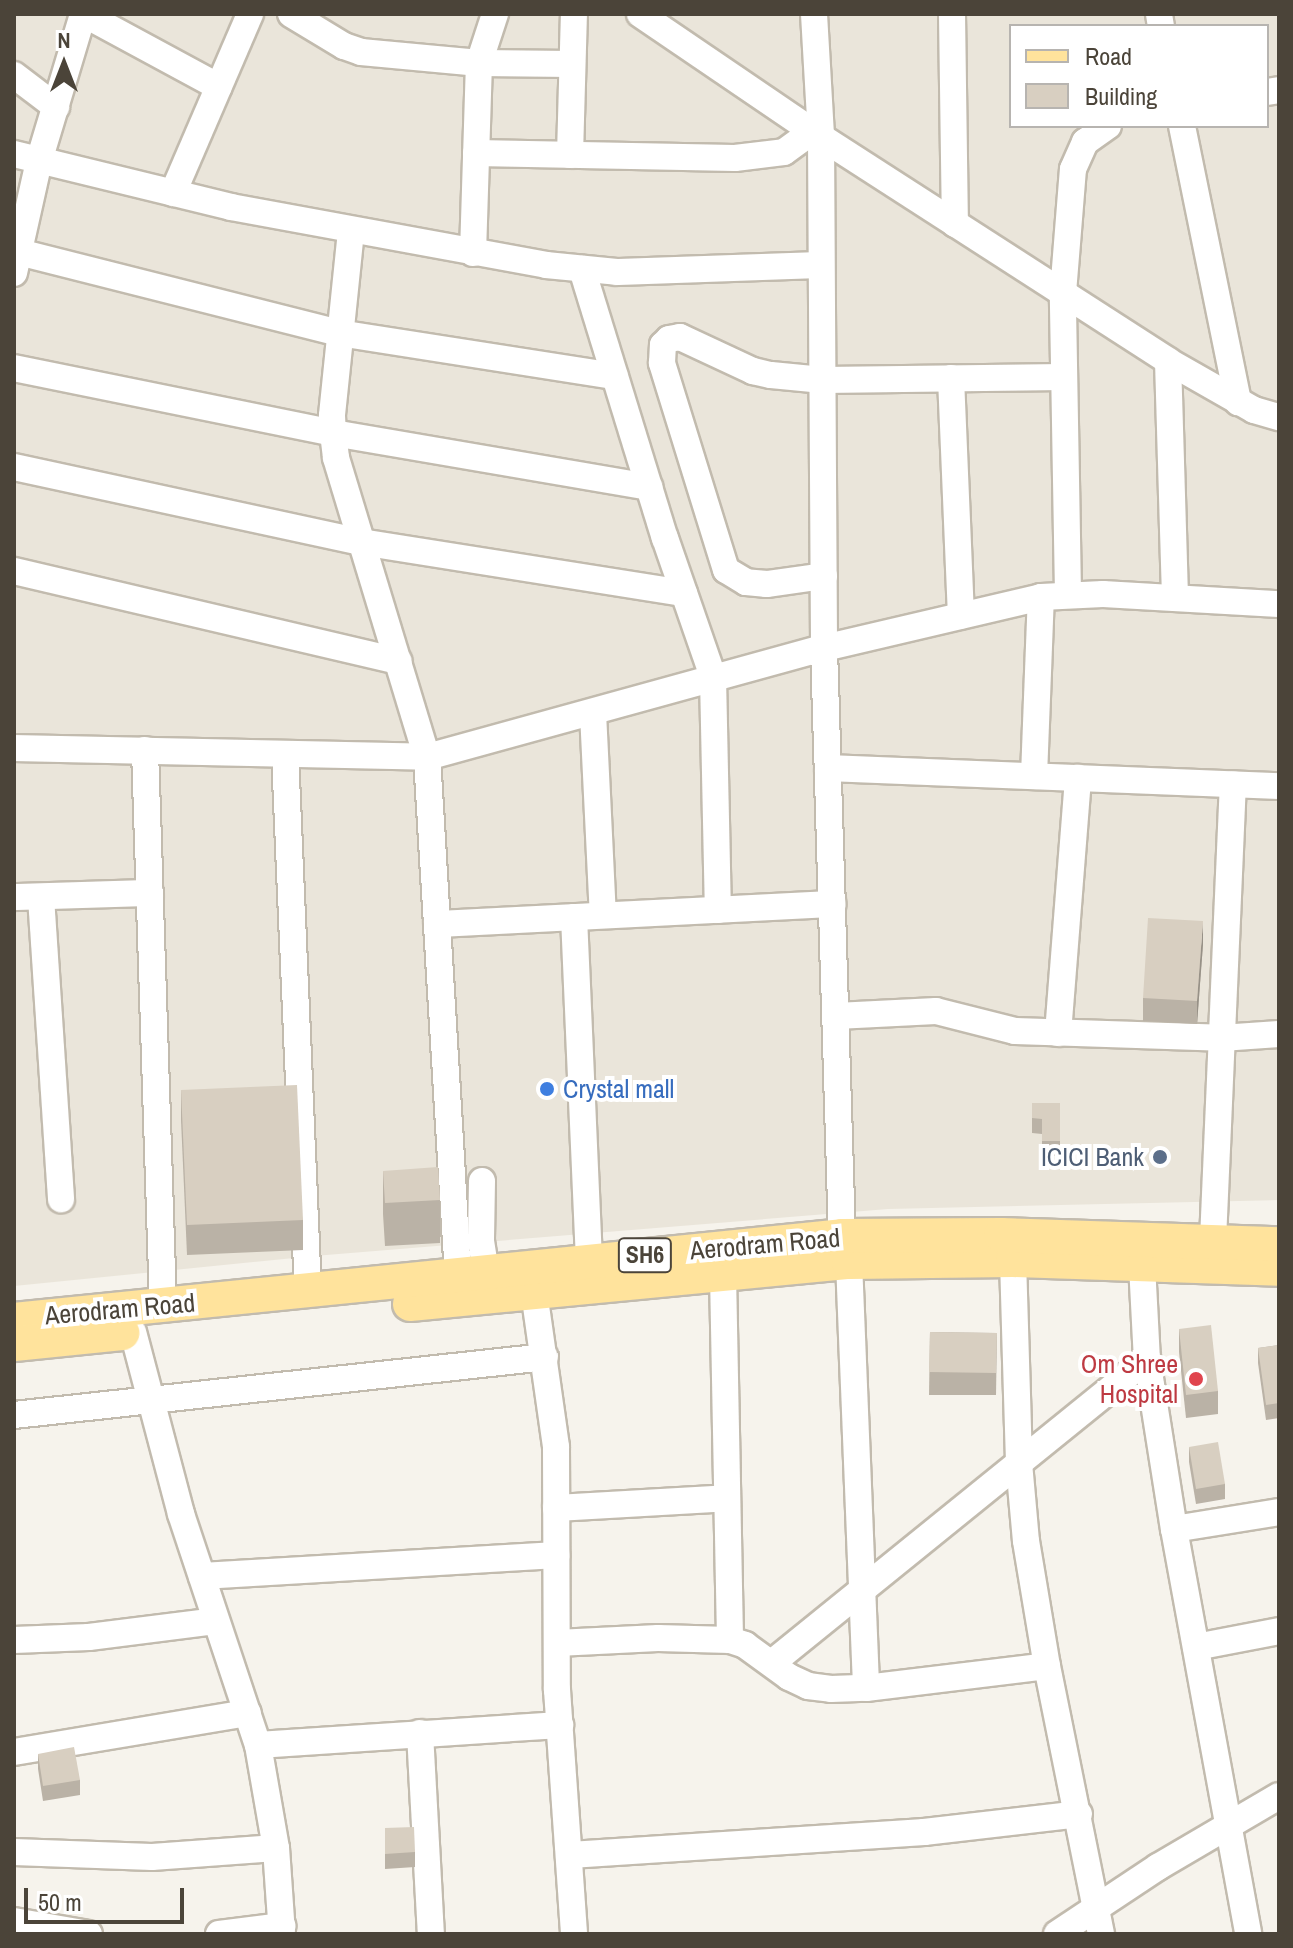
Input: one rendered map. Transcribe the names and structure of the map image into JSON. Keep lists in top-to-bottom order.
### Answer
{
  "streets": {
    "main road": ["Aerodram Road", "SH6"]
  },
  "places": ["Crystal mall", "ICICI Bank", "Om Shree Hospital"],
  "legend": ["Road", "Building"],
  "scale_bar": "50 m",
  "north": "top"
}
